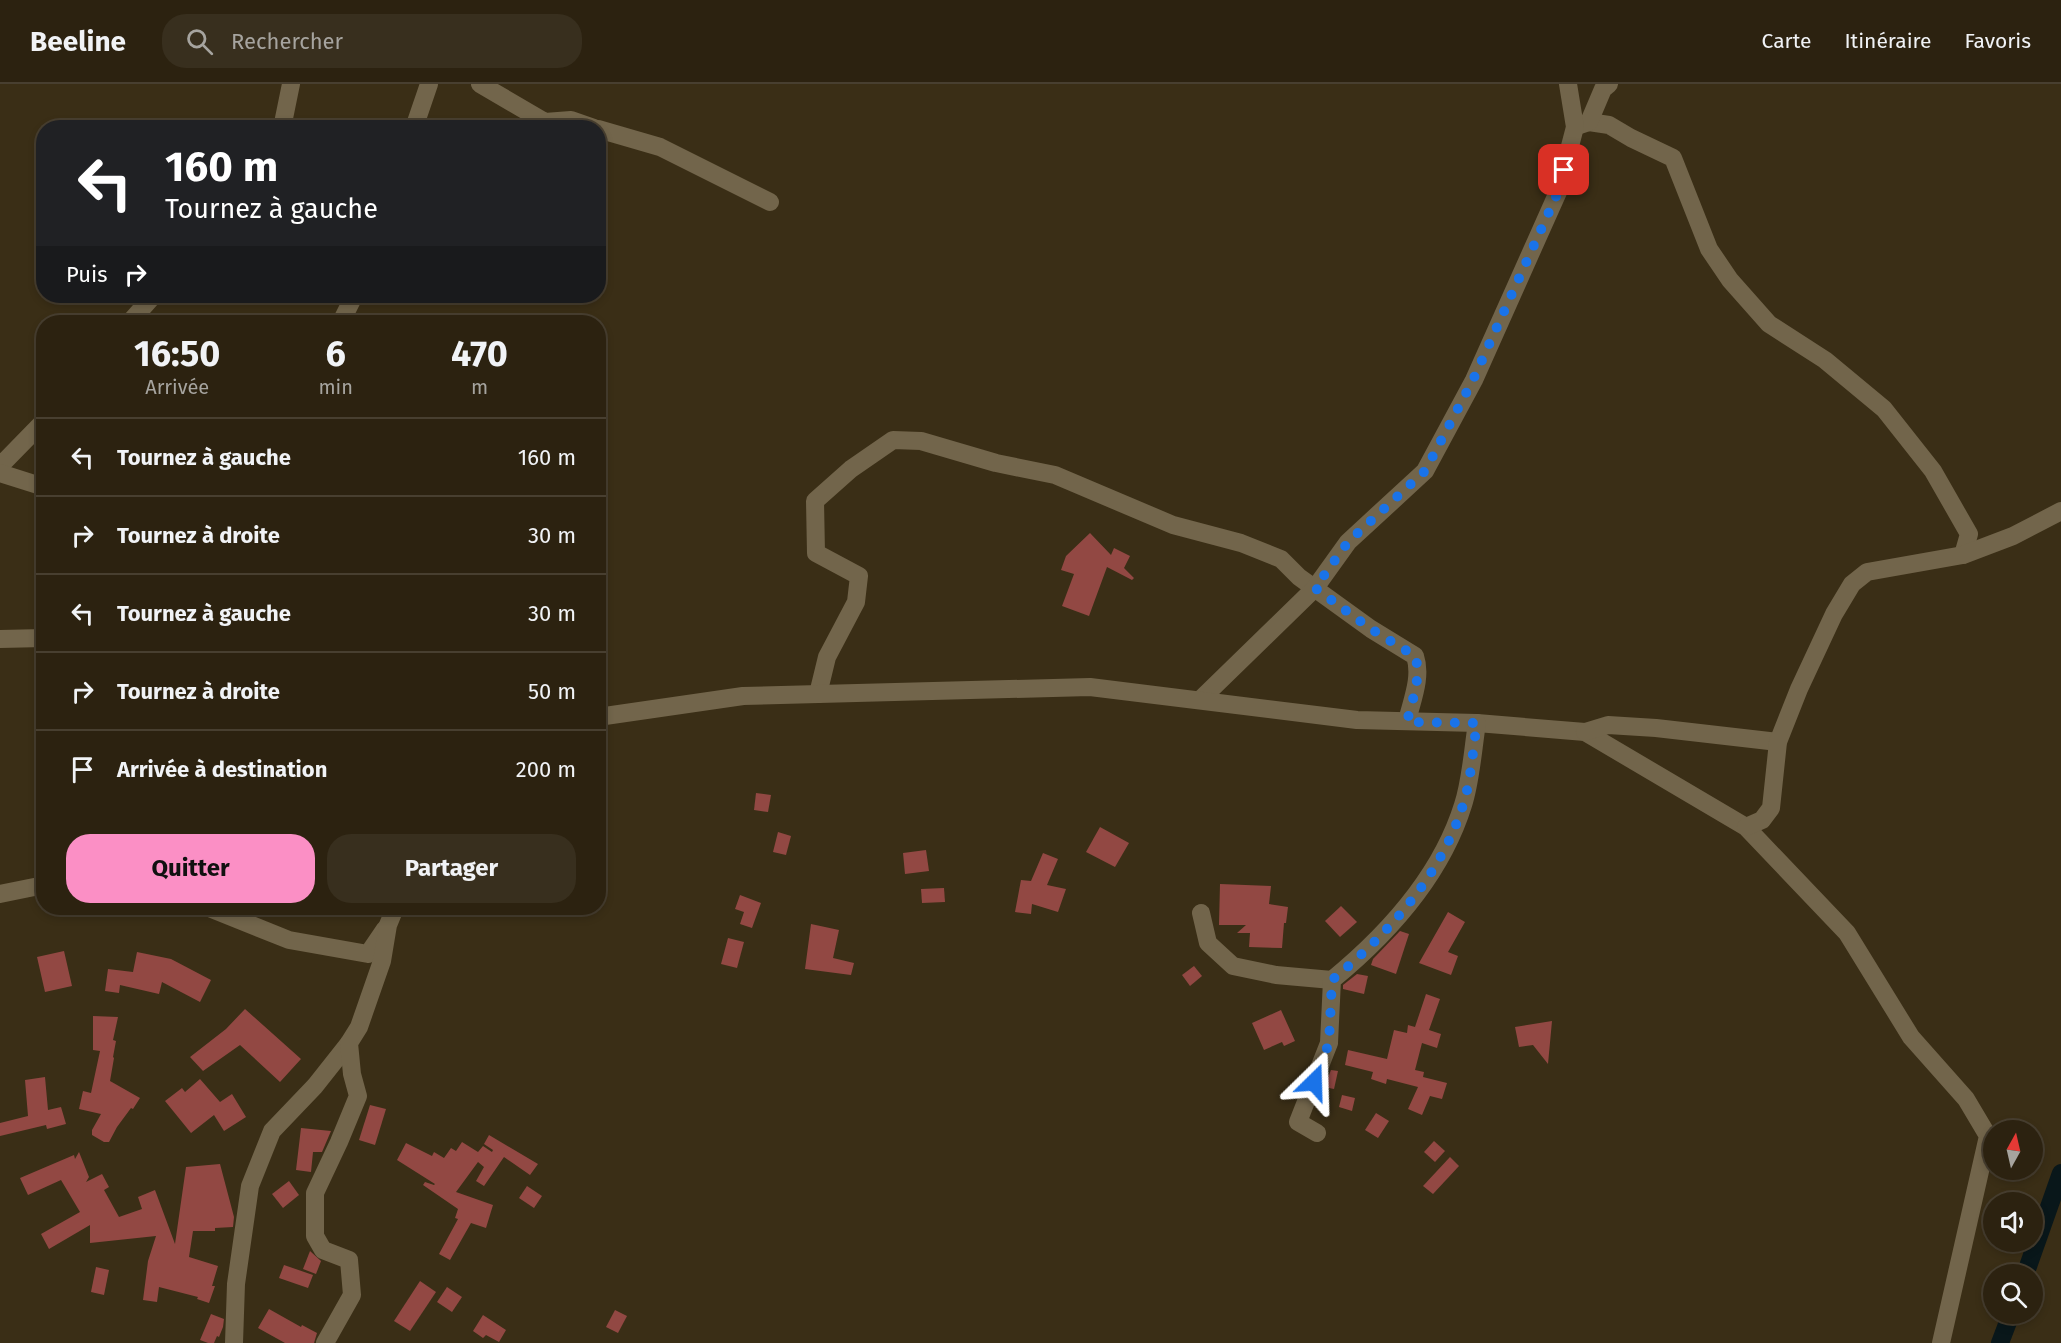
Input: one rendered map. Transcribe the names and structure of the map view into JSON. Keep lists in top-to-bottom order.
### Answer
{
  "north": "top",
  "page": {
    "header": "Beeline",
    "search": "Rechercher",
    "nav": ["Carte", "Itinéraire", "Favoris"],
    "turn": ["160 m", "Tournez à gauche"],
    "then": "Puis",
    "eta": [
      "16:50",
      "Arrivée",
      "6",
      "min",
      "470",
      "m"
    ],
    "list": [
      {
        "name": "Tournez à gauche",
        "value": "160 m"
      },
      {
        "name": "Tournez à droite",
        "value": "30 m"
      },
      {
        "name": "Tournez à gauche",
        "value": "30 m"
      },
      {
        "name": "Tournez à droite",
        "value": "50 m"
      },
      {
        "name": "Arrivée à destination",
        "value": "200 m"
      }
    ],
    "buttons": ["Quitter", "Partager"]
  }
}
